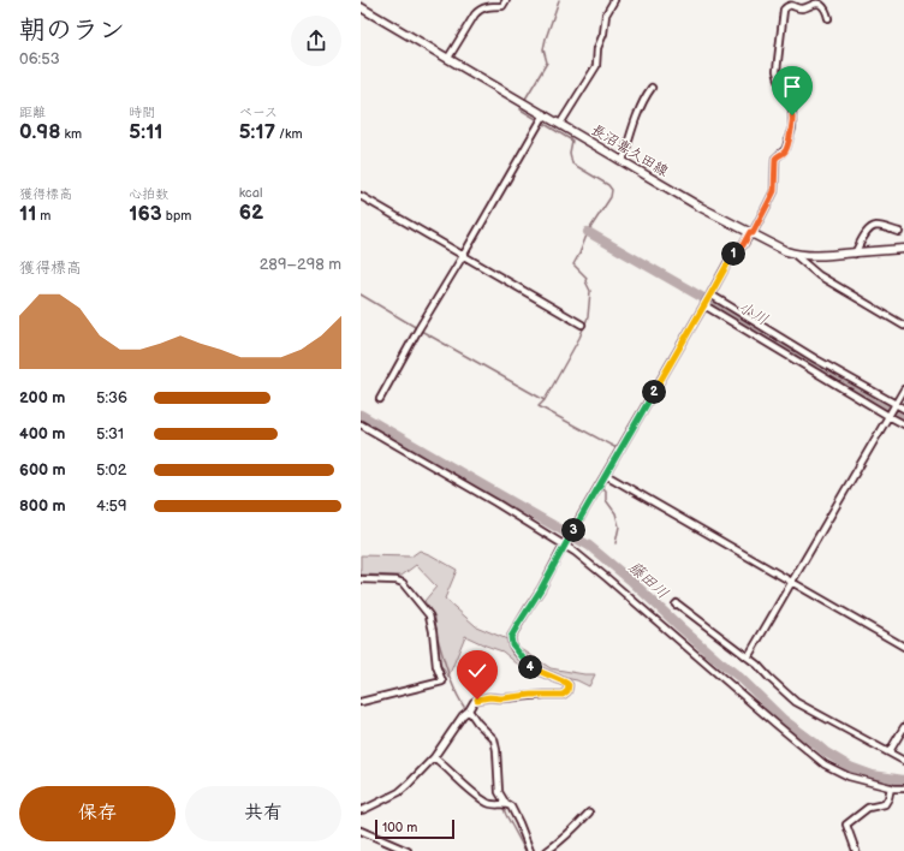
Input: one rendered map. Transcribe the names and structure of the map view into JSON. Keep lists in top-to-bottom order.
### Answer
{
  "streets": {
    "main road": ["長沼喜久田線"]
  },
  "water": ["小川", "藤田川"],
  "scale_bar": "100 m",
  "page": {
    "heading": ["朝のラン", "06:53"],
    "stats": [
      ["距離", "0.98 km"],
      ["時間", "5:11"],
      ["ペース", "5:17 /km"],
      ["獲得標高", "11 m"],
      ["心拍数", "163 bpm"],
      ["kcal", "62"]
    ],
    "pins": [
      "1",
      "2",
      "3",
      "4"
    ],
    "chart": ["獲得標高", "289–298 m"],
    "list": [
      {
        "name": "200 m",
        "note": "5:36"
      },
      {
        "name": "400 m",
        "note": "5:31"
      },
      {
        "name": "600 m",
        "note": "5:02"
      },
      {
        "name": "800 m",
        "note": "4:59"
      }
    ],
    "buttons": ["保存", "共有"],
    "scale": "100 m"
  }
}
